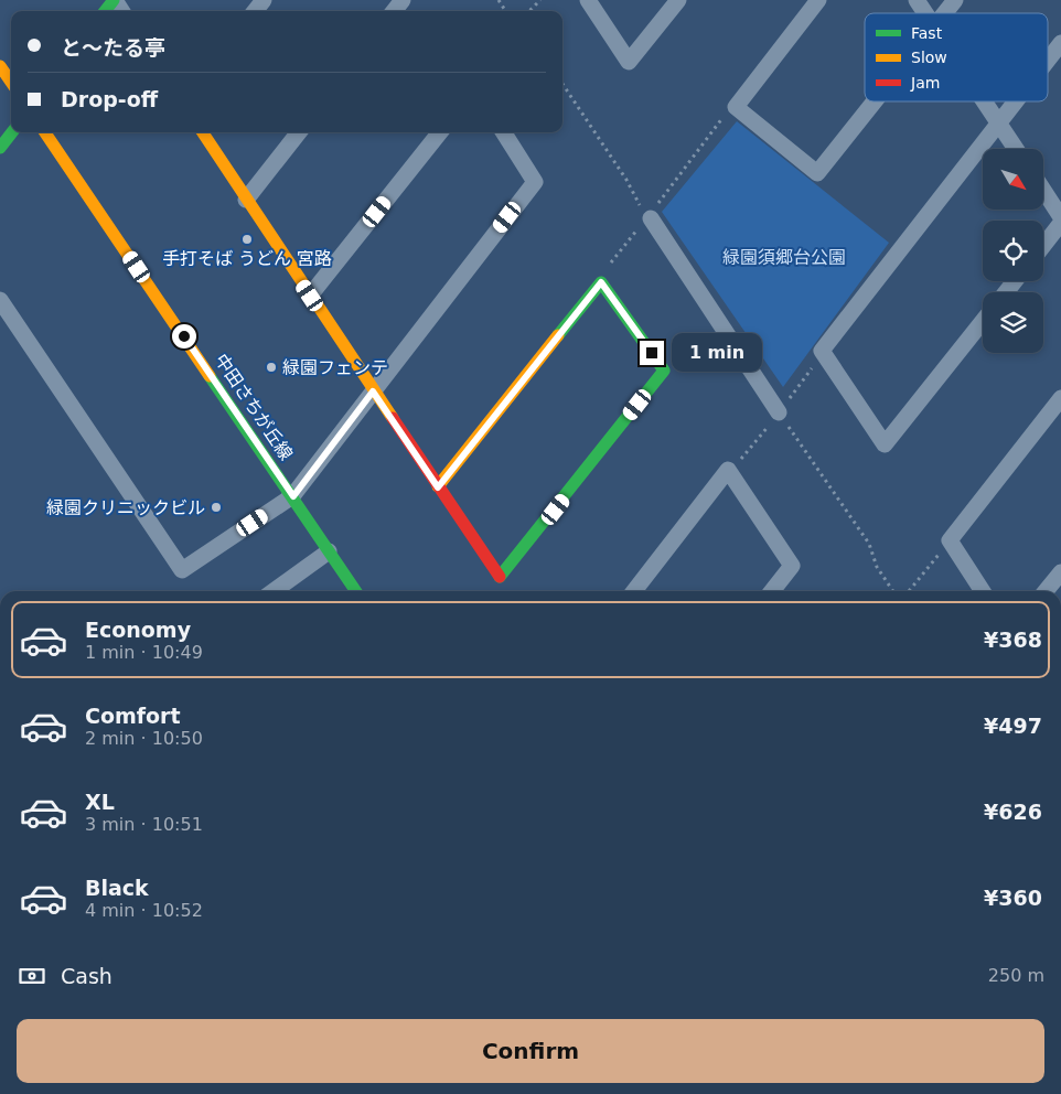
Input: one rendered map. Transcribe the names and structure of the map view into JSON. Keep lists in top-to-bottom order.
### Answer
{
  "streets": {
    "street": ["中田さちが丘線"]
  },
  "parks": ["緑園須郷台公園"],
  "places": ["手打そば うどん 宮路", "緑園フェンテ", "緑園クリニックビル"],
  "legend": ["Fast", "Slow", "Jam"],
  "north": "bottom right",
  "page": {
    "banner": ["と～たる亭", "Drop-off"],
    "bubble": "1 min",
    "list": [
      {
        "name": "Economy",
        "note": "1 min · 10:49",
        "value": "¥368"
      },
      {
        "name": "Comfort",
        "note": "2 min · 10:50",
        "value": "¥497"
      },
      {
        "name": "XL",
        "note": "3 min · 10:51",
        "value": "¥626"
      },
      {
        "name": "Black",
        "note": "4 min · 10:52",
        "value": "¥360"
      }
    ],
    "pay": ["Cash", "250 m"],
    "buttons": "Confirm"
  }
}
